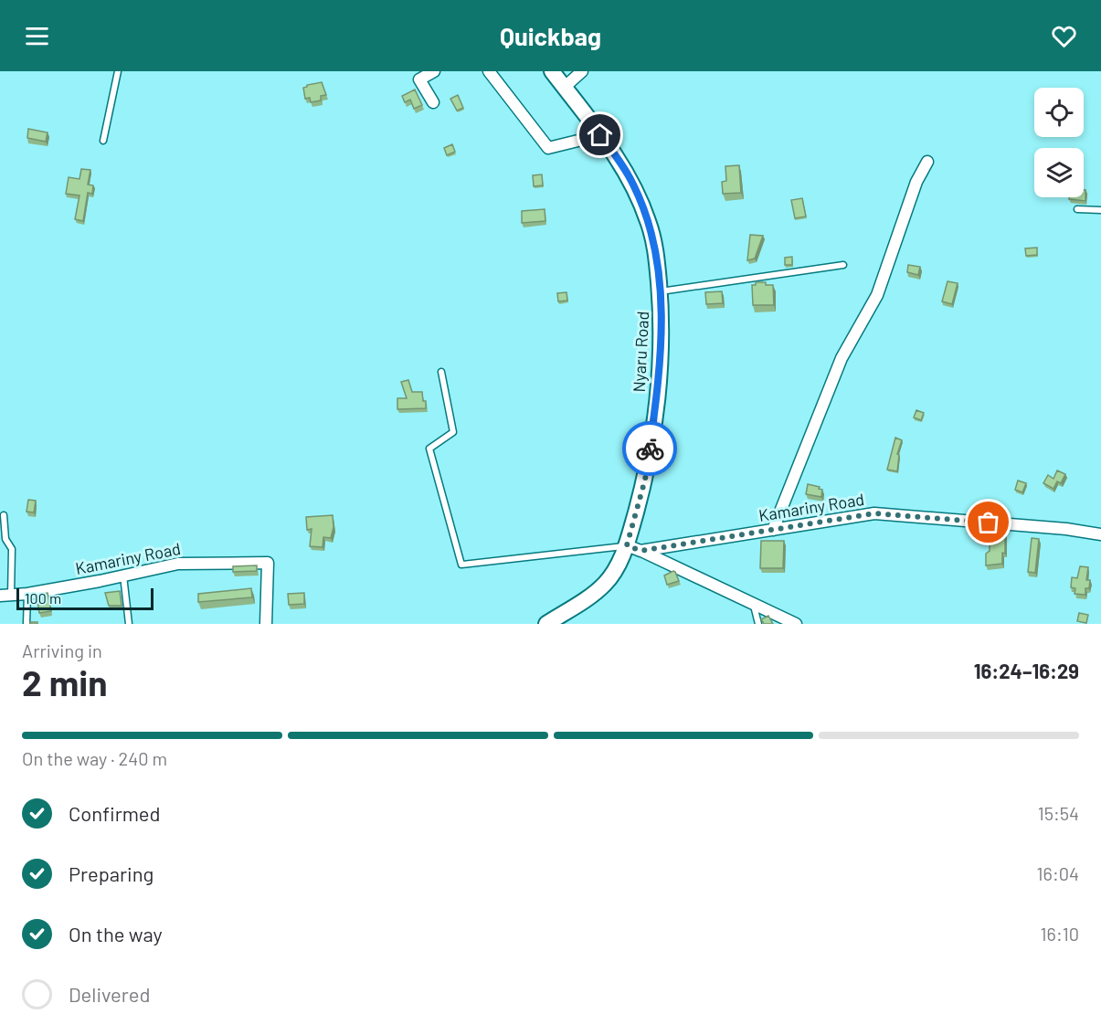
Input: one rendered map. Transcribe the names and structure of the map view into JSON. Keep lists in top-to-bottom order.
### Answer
{
  "streets": {
    "main road": ["Nyaru Road"],
    "street": ["Kamariny Road"]
  },
  "crossings": [
    ["Nyaru Road", "Kamariny Road"]
  ],
  "scale_bar": "100 m",
  "page": {
    "header": "Quickbag",
    "scale": "100 m",
    "heading": ["2 min", "Arriving in", "16:24–16:29"],
    "bar": "On the way · 240 m",
    "list": [
      ["Confirmed", "15:54"],
      ["Preparing", "16:04"],
      ["On the way", "16:10"],
      "Delivered"
    ]
  }
}
